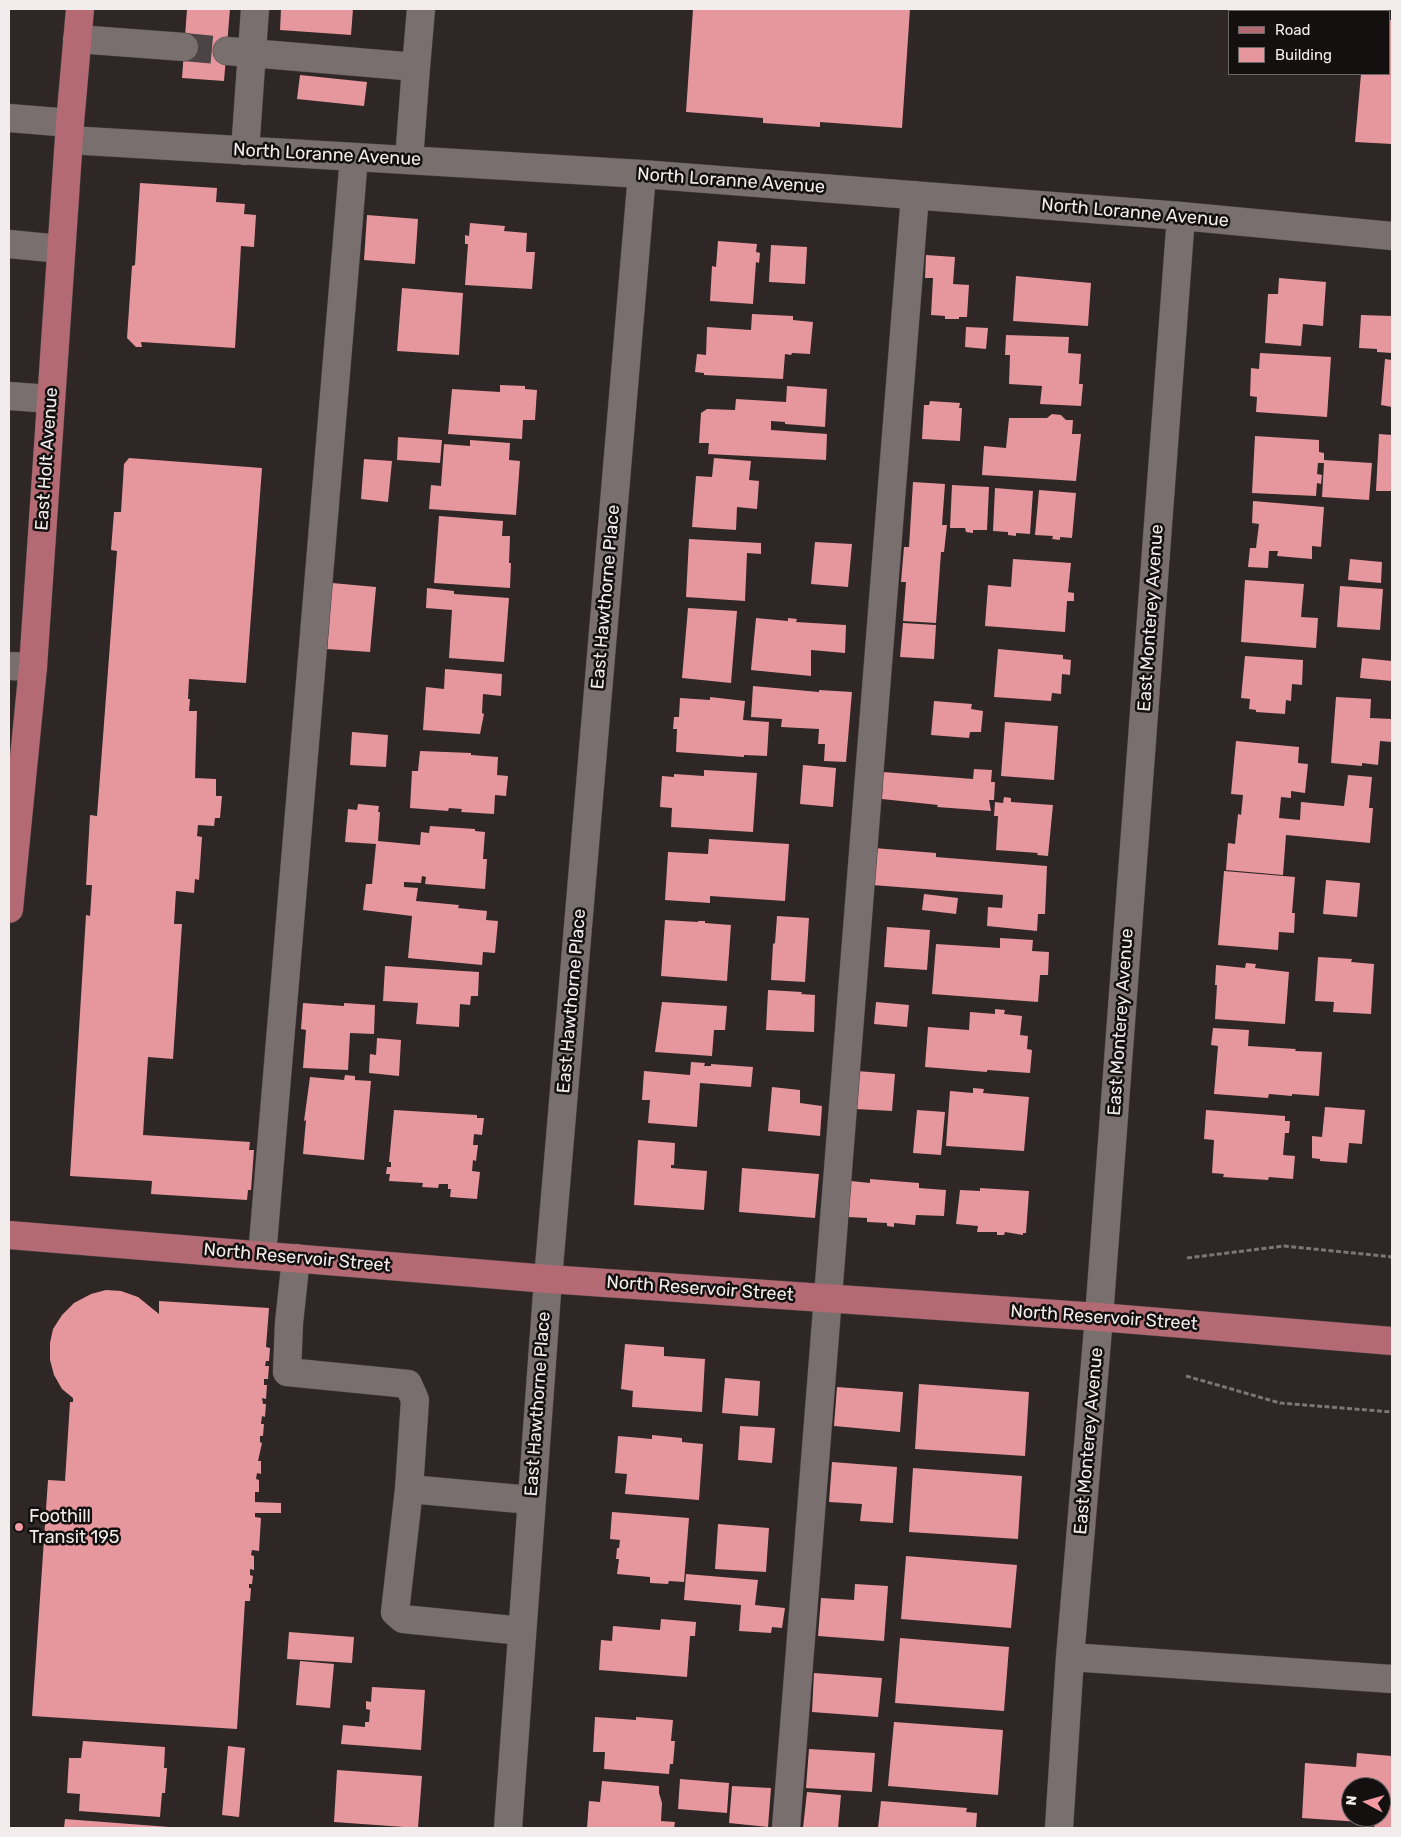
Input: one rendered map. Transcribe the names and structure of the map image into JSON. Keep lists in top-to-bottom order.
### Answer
{
  "streets": {
    "main road": ["East Holt Avenue", "North Reservoir Street"],
    "street": ["North Loranne Avenue", "East Hawthorne Place", "East Monterey Avenue"]
  },
  "crossings": [
    ["North Loranne Avenue", "East Holt Avenue"],
    ["North Loranne Avenue", "East Hawthorne Place"],
    ["North Loranne Avenue", "East Monterey Avenue"],
    ["East Hawthorne Place", "North Reservoir Street"],
    ["East Monterey Avenue", "North Reservoir Street"]
  ],
  "places": ["Foothill Transit 195"],
  "legend": ["Road", "Building"],
  "north": "left"
}
